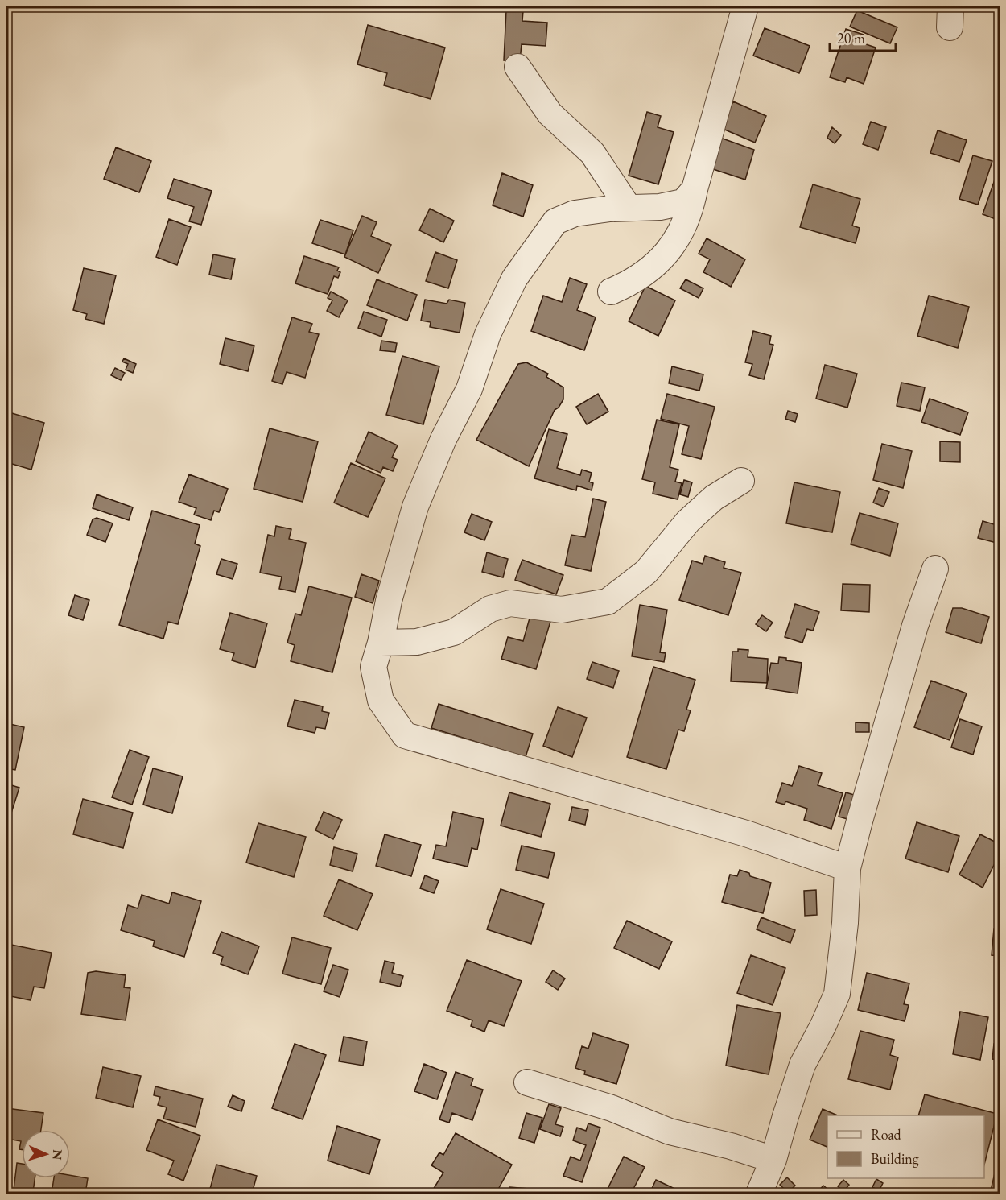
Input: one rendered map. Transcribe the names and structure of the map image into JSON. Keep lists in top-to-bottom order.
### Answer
{
  "legend": ["Road", "Building"],
  "scale_bar": "20 m",
  "north": "right"
}
